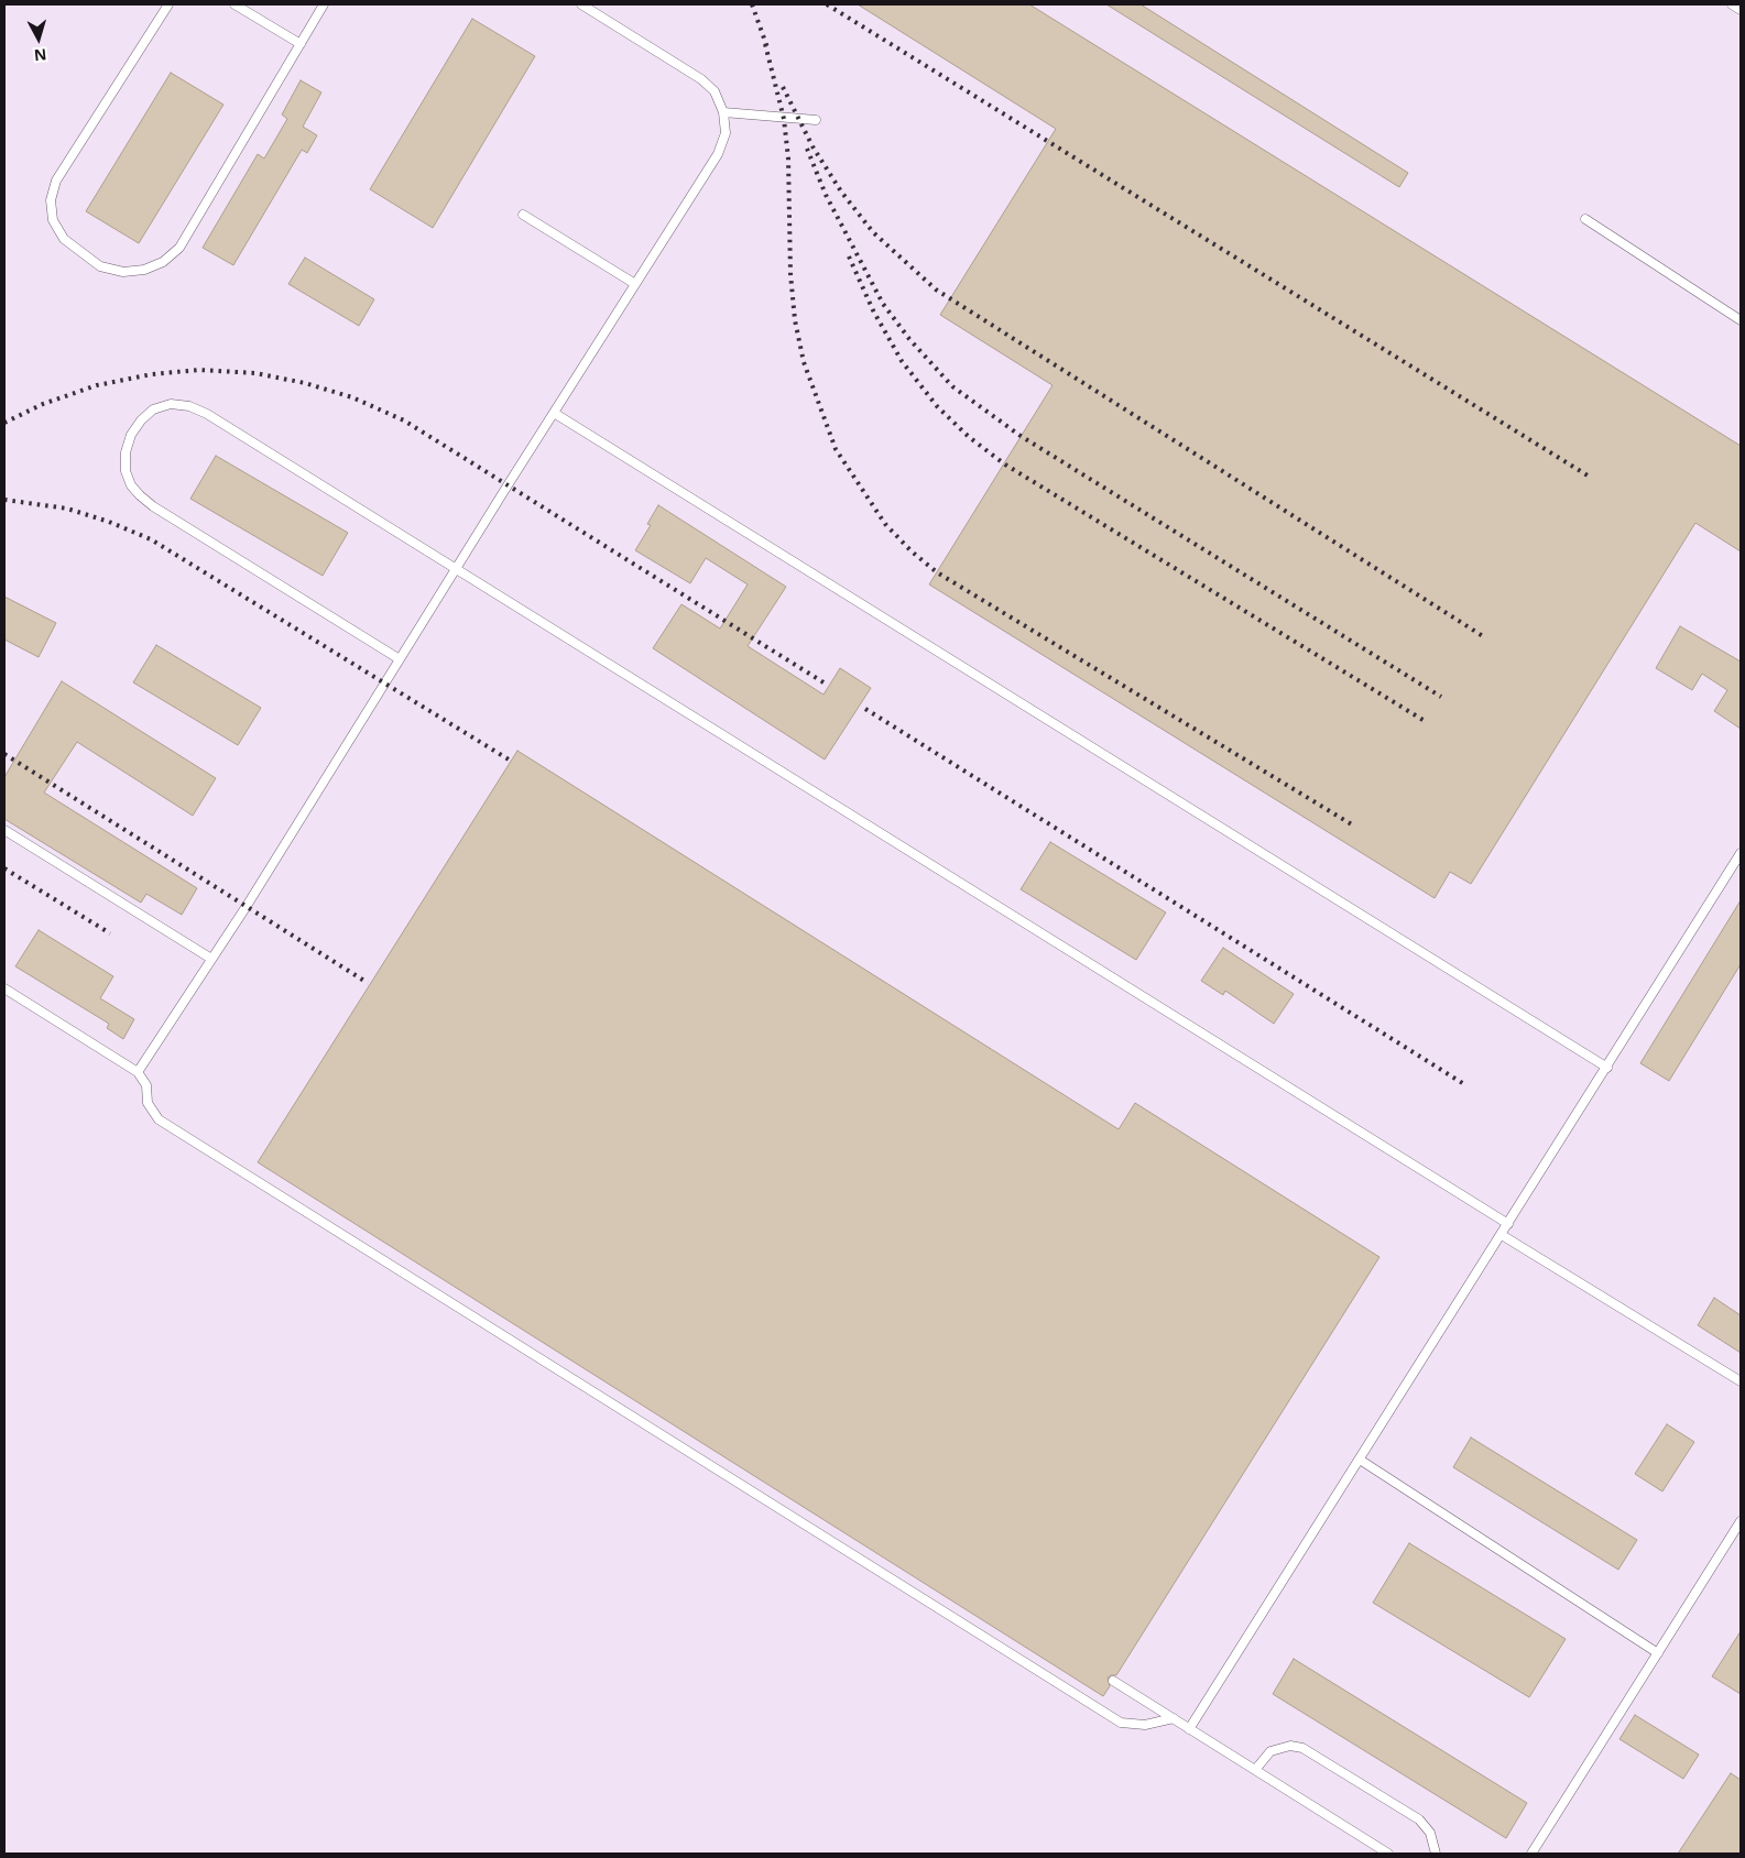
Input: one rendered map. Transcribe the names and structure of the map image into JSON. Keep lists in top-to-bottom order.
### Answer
{
  "north": "bottom"
}
